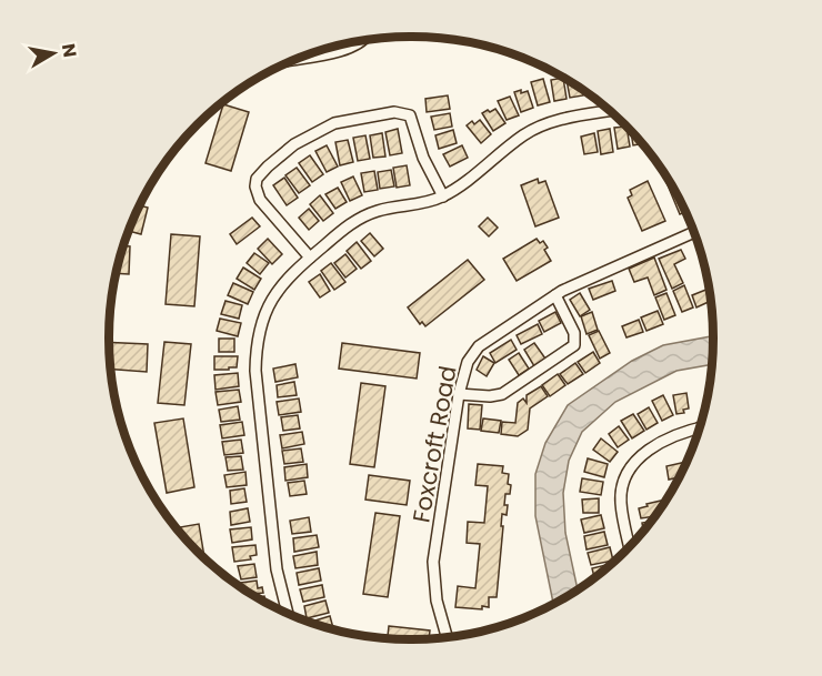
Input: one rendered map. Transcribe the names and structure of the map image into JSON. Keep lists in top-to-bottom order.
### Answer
{
  "streets": {
    "street": ["Foxcroft Road"]
  },
  "north": "right"
}
